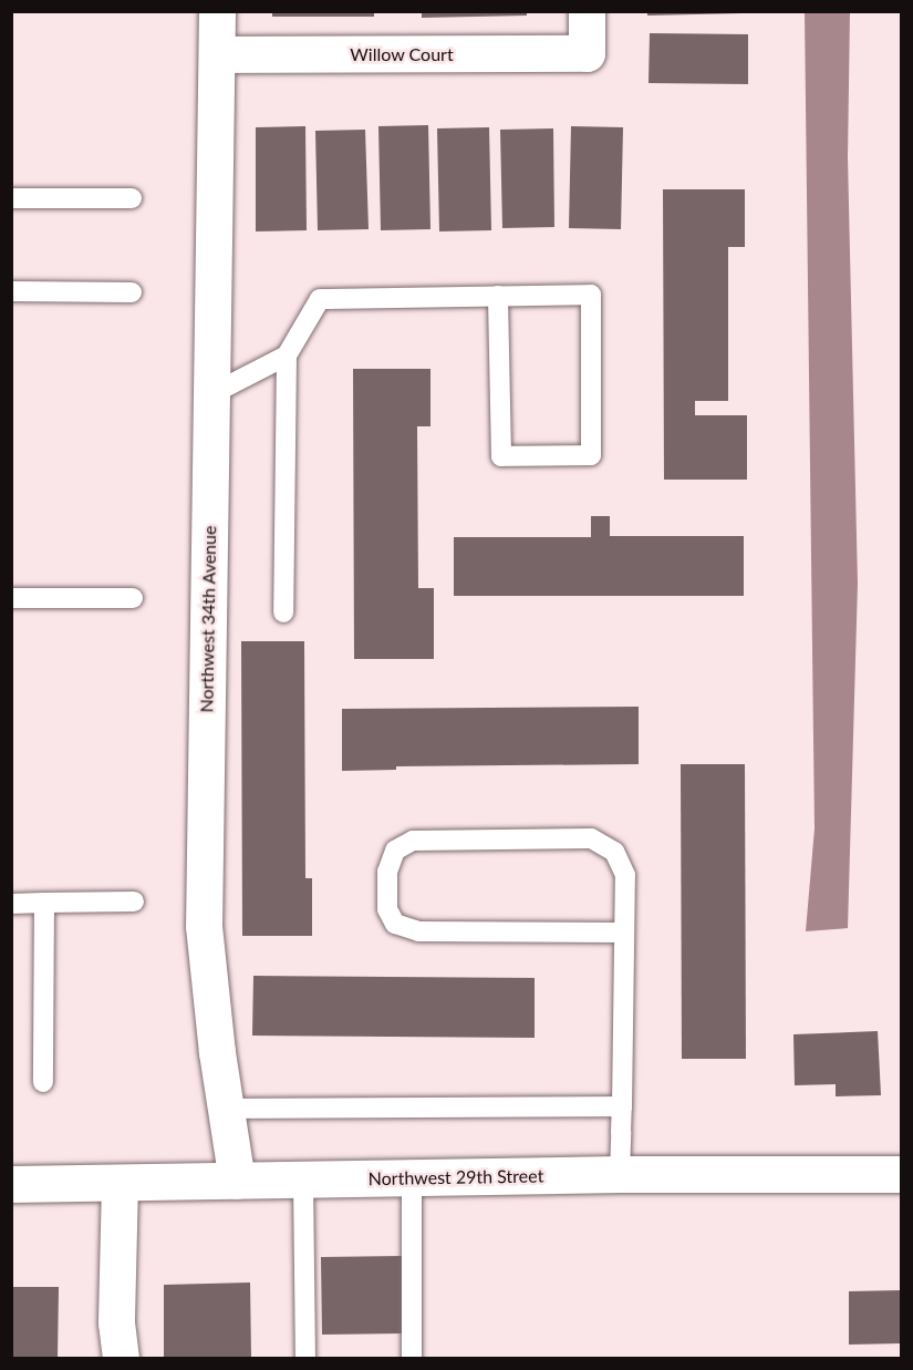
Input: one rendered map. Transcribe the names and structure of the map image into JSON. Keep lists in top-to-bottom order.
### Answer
{
  "streets": {
    "street": ["Willow Court", "Northwest 34th Avenue", "Northwest 29th Street"]
  },
  "crossings": [
    ["Willow Court", "Northwest 34th Avenue"],
    ["Northwest 34th Avenue", "Northwest 29th Street"]
  ]
}
